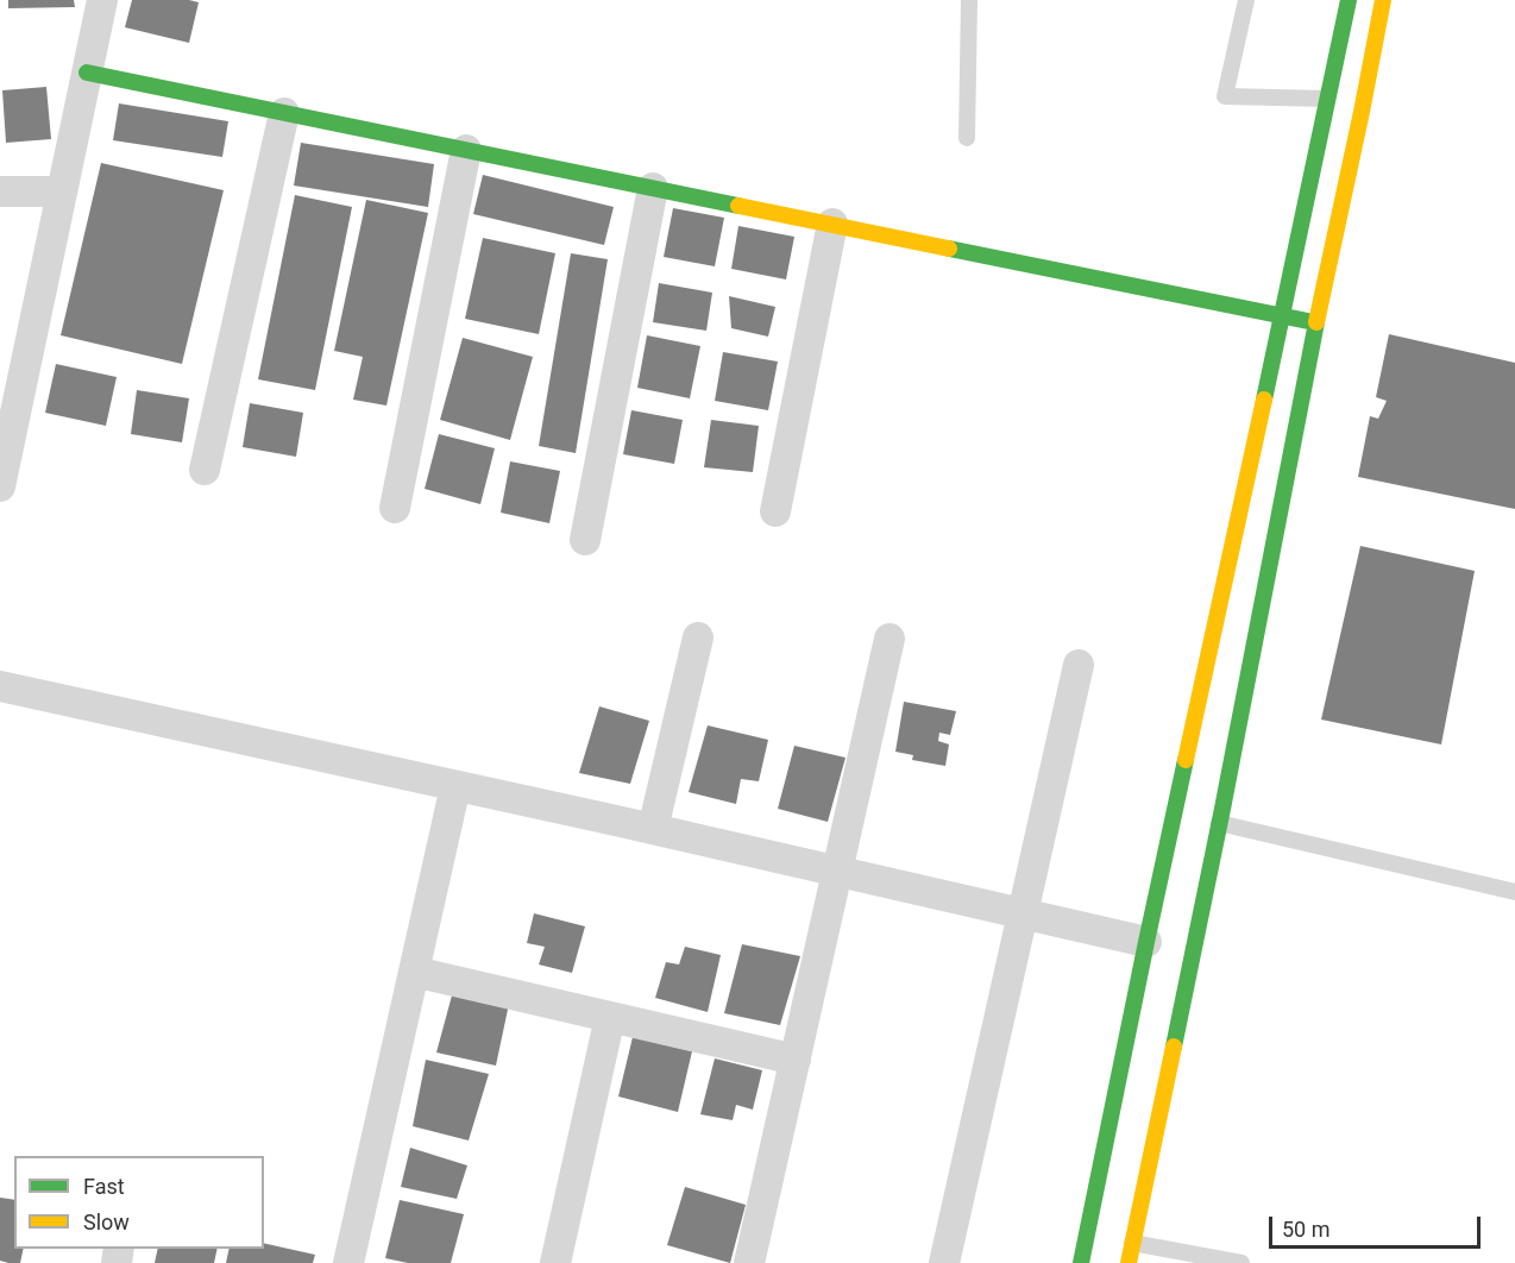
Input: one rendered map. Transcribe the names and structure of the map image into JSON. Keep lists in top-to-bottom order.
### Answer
{
  "legend": ["Fast", "Slow"],
  "scale_bar": "50 m"
}
